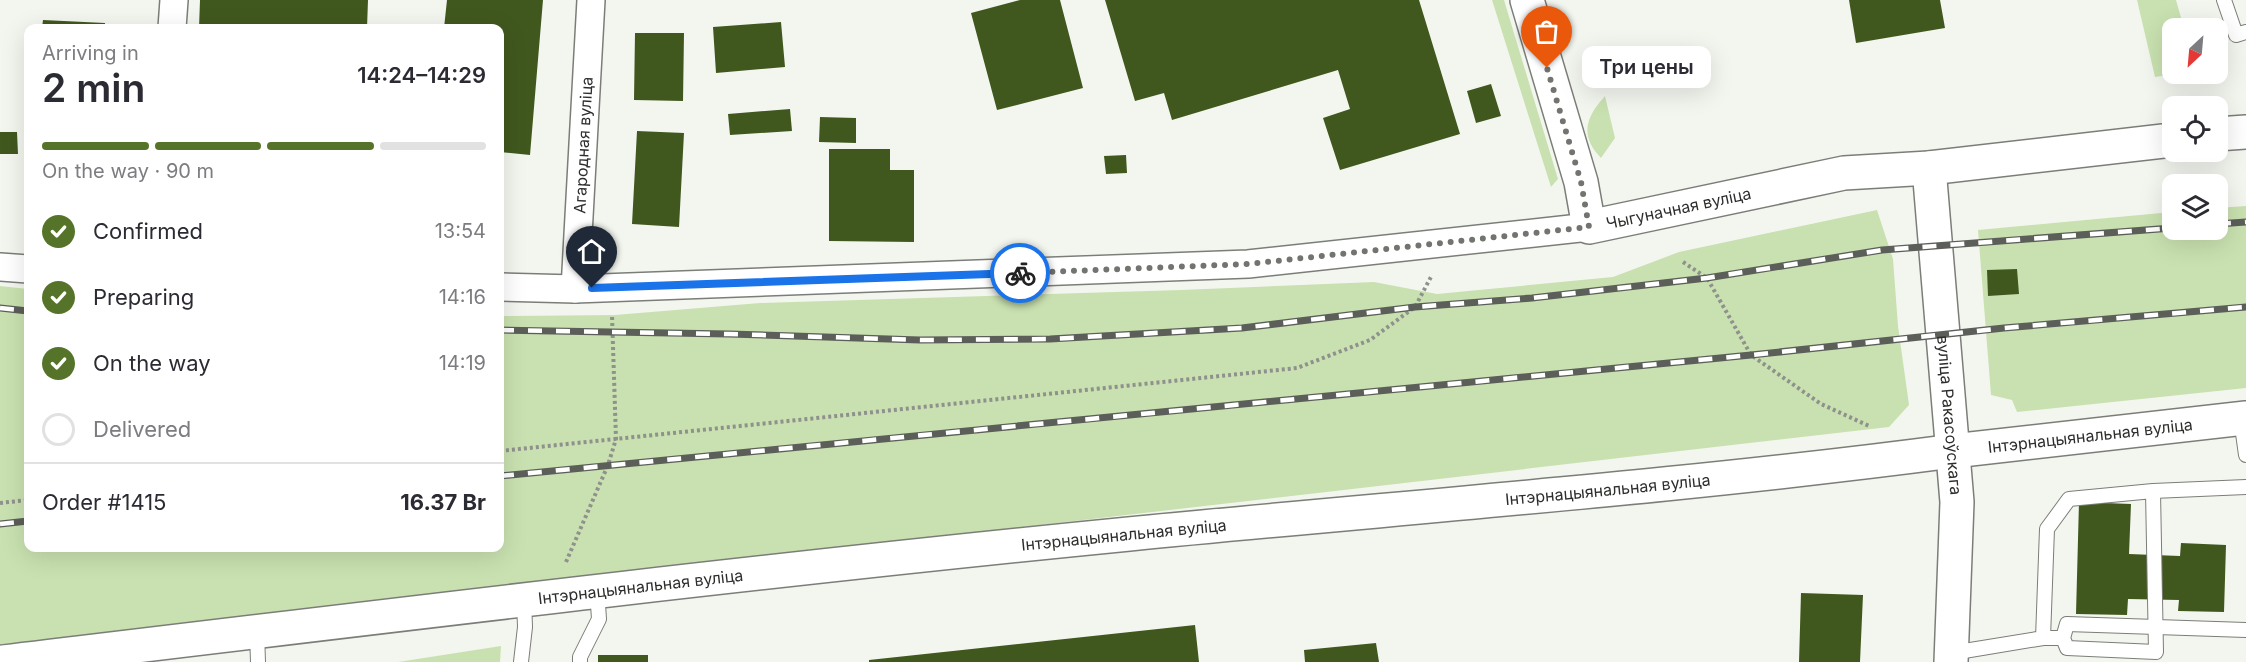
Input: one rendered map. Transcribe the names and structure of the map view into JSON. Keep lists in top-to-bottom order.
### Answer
{
  "streets": {
    "street": [
      "Агародная вуліца",
      "Чыгуначная вуліца",
      "вуліца Ракасоўскага",
      "Інтэрнацыянальная вуліца"
    ]
  },
  "crossings": [
    ["Агародная вуліца", "Чыгуначная вуліца"],
    ["Чыгуначная вуліца", "вуліца Ракасоўскага"],
    ["вуліца Ракасоўскага", "Інтэрнацыянальная вуліца"]
  ],
  "places": ["Три цены"],
  "north": "bottom left",
  "page": {
    "heading": ["2 min", "Arriving in", "14:24–14:29"],
    "panel": ["Order #1415", "16.37 Br"],
    "bubble": "Три цены",
    "bar": "On the way · 90 m",
    "list": [
      ["Confirmed", "13:54"],
      ["Preparing", "14:16"],
      ["On the way", "14:19"],
      "Delivered"
    ]
  }
}
